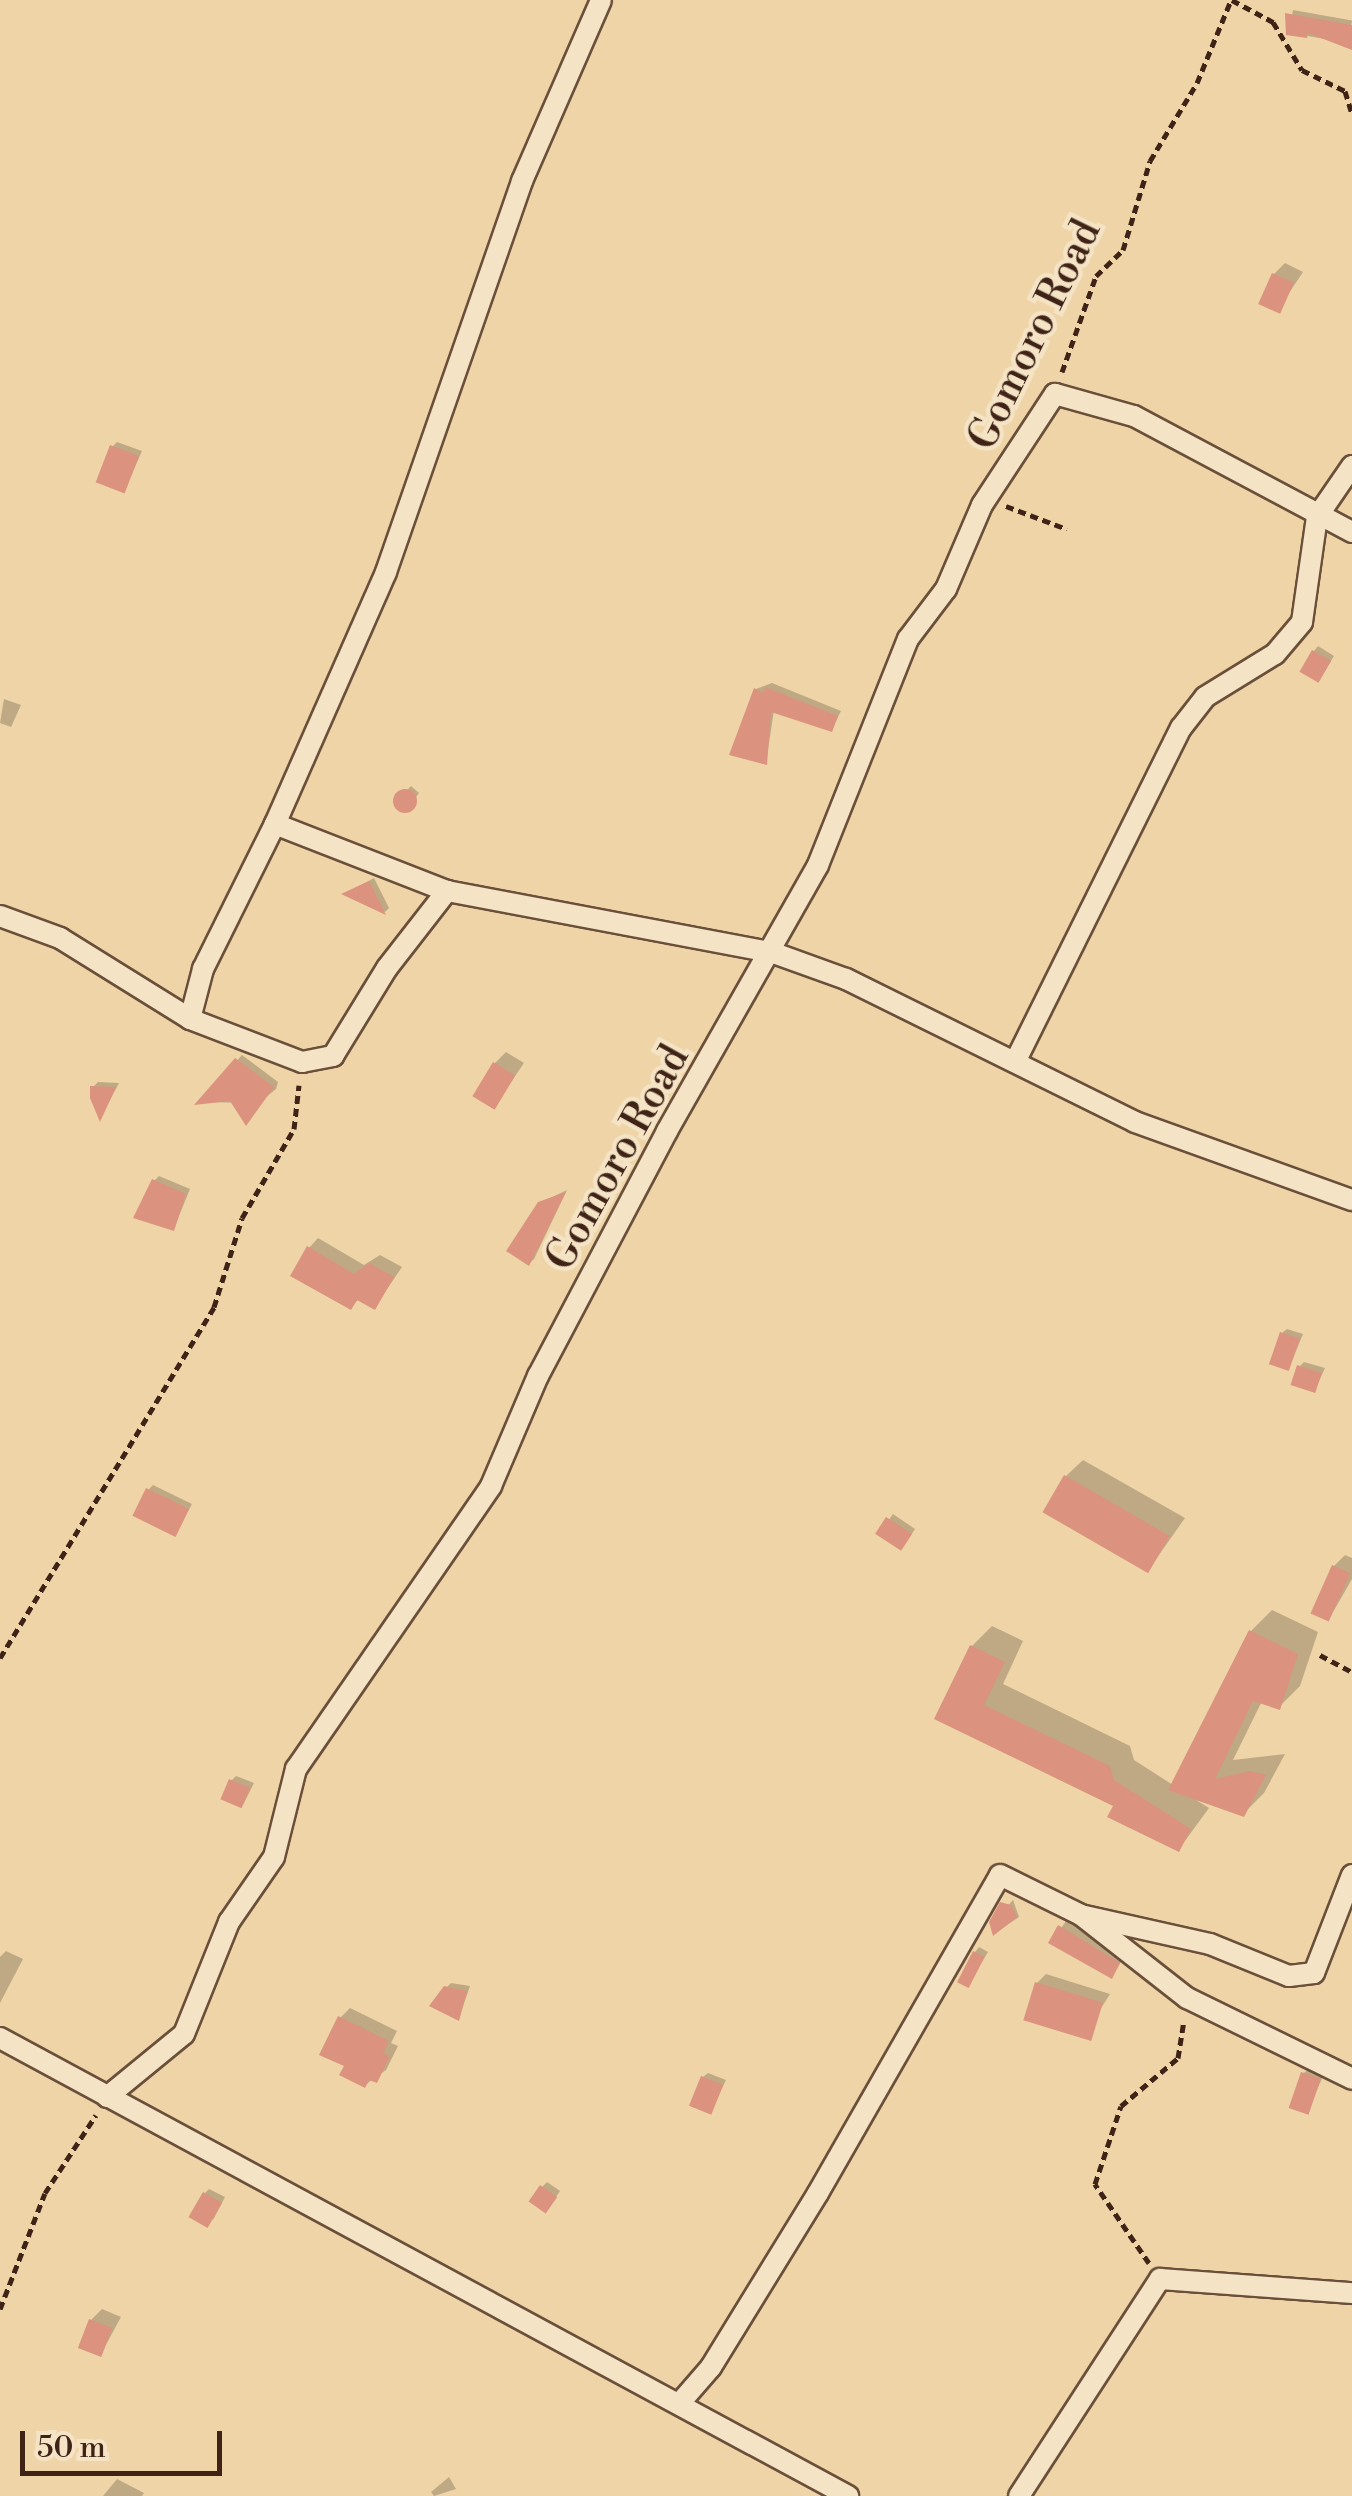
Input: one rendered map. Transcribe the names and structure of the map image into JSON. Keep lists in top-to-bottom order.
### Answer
{
  "streets": {
    "street": ["Gomoro Road"]
  },
  "scale_bar": "50 m"
}
